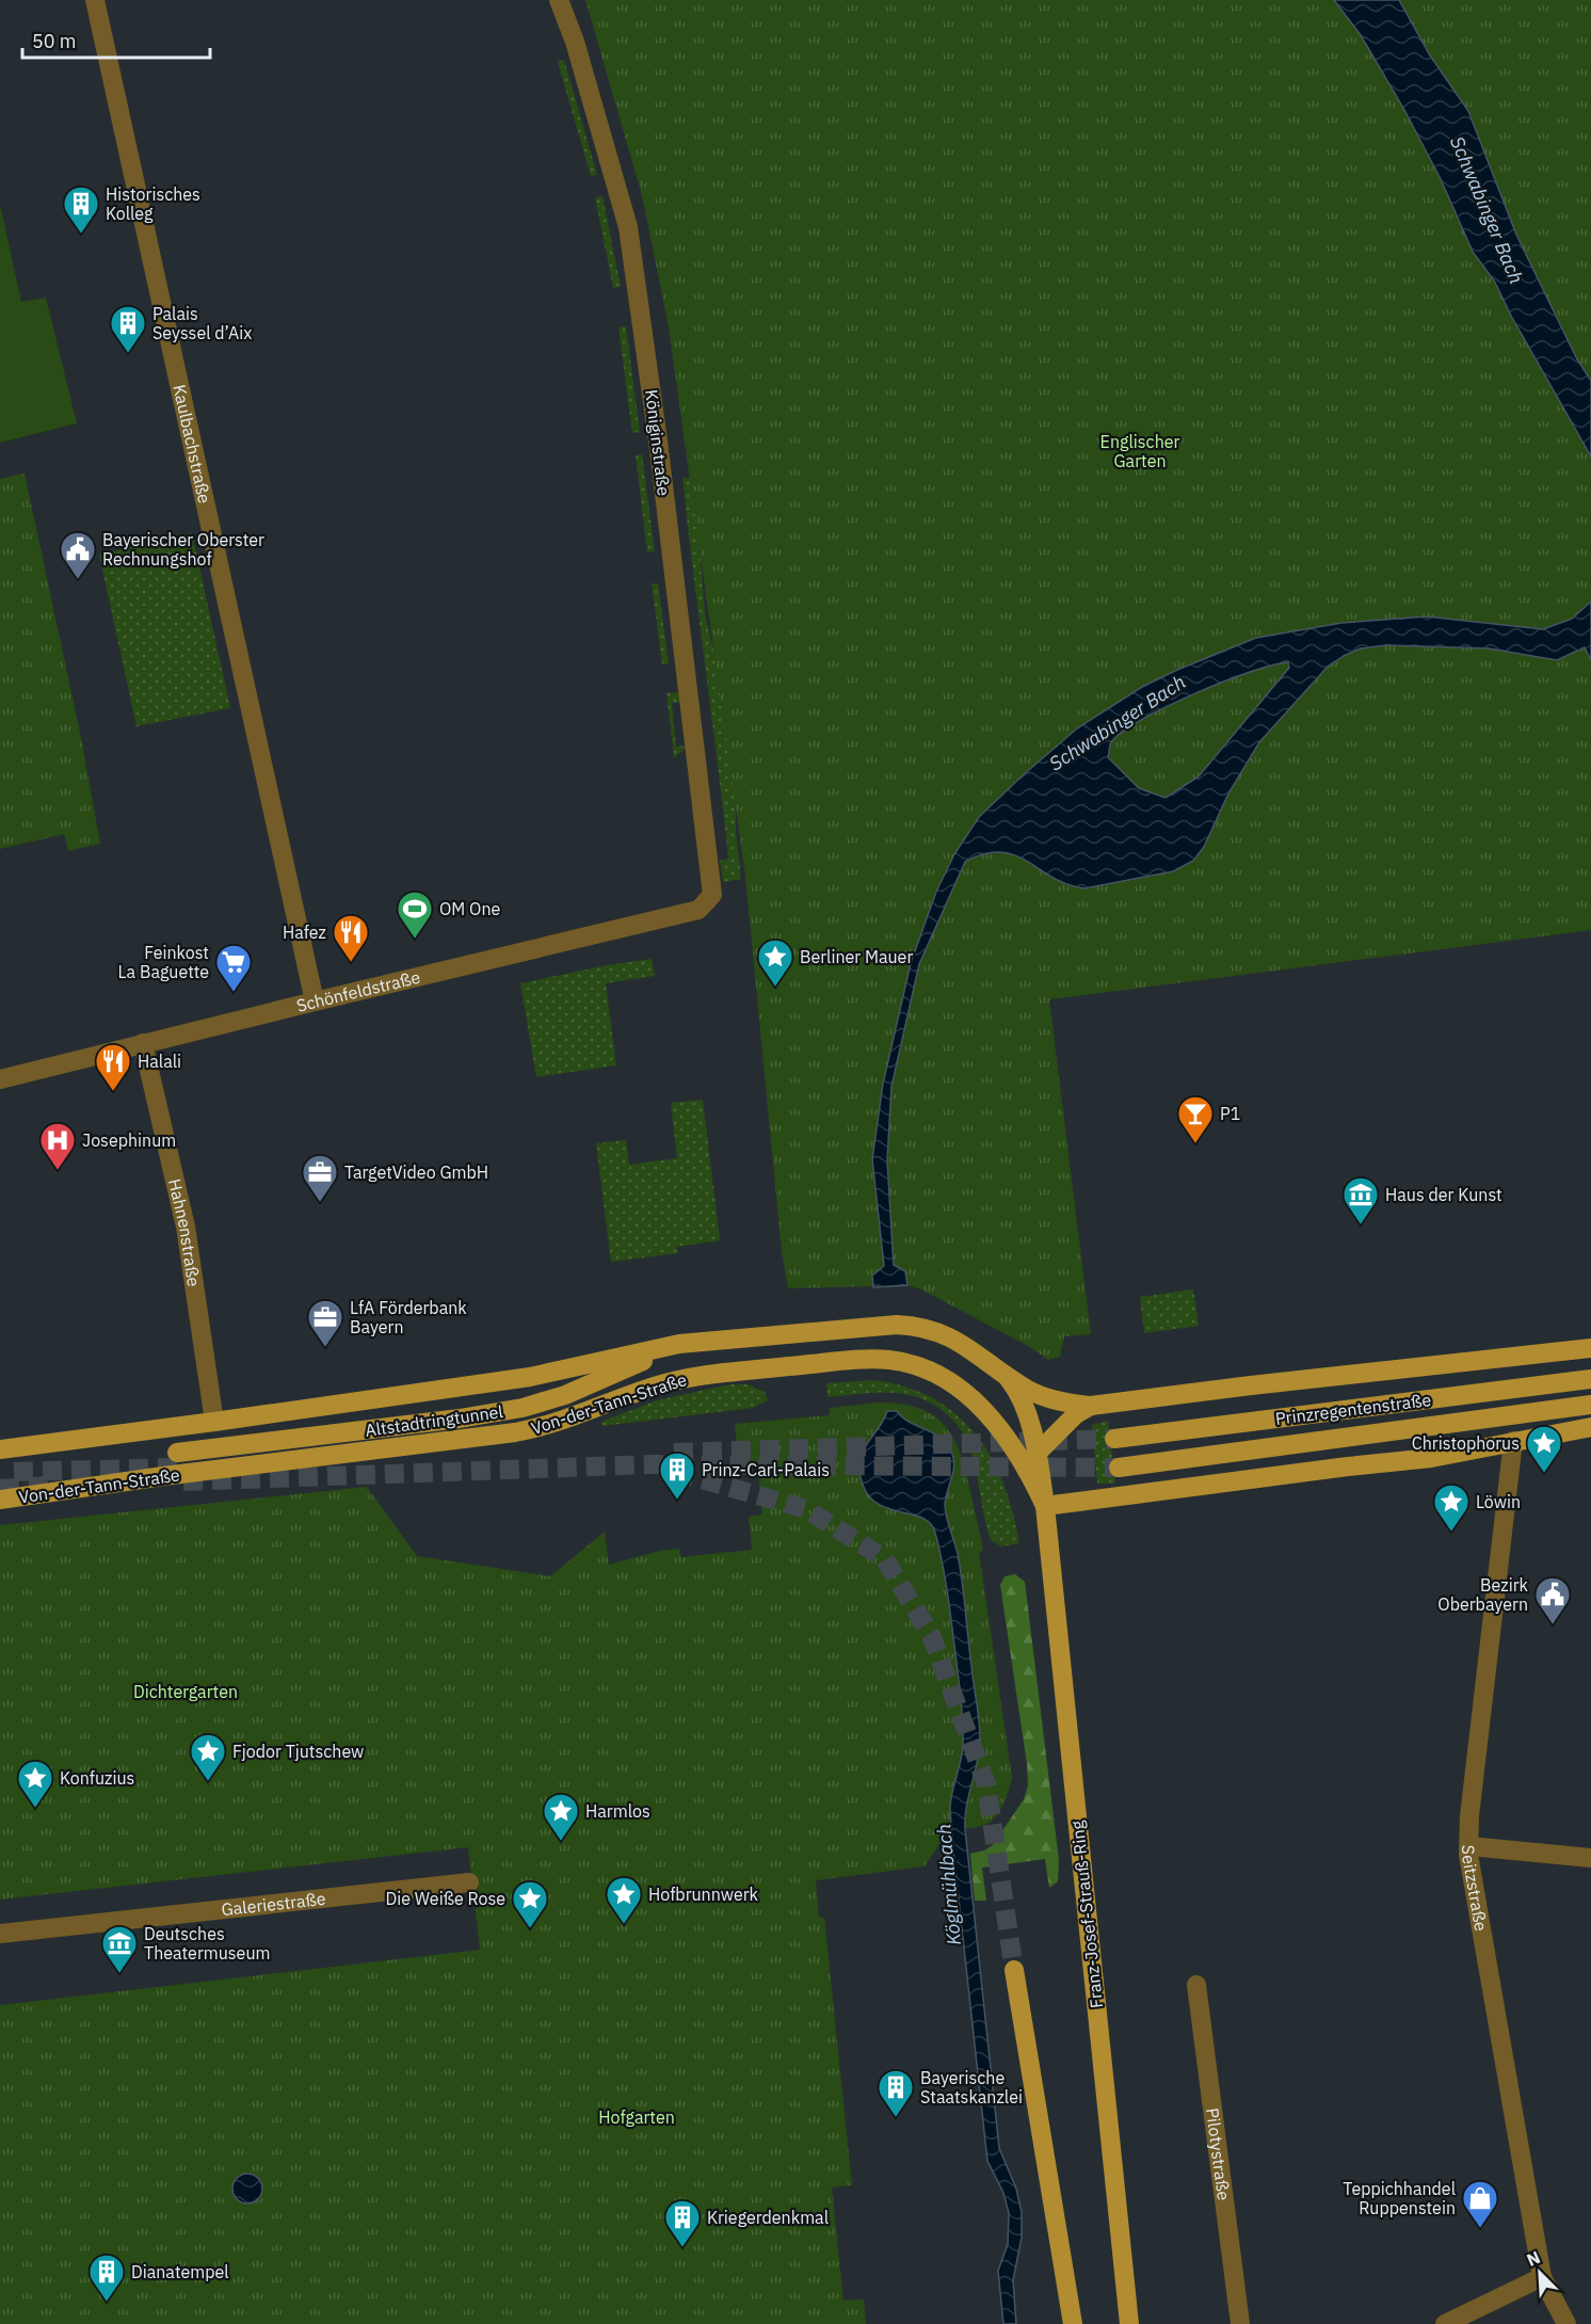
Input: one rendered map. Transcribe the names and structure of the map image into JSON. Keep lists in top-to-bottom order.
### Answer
{
  "streets": {
    "main road": [
      "Von-der-Tann-Straße",
      "Prinzregentenstraße",
      "Altstadtringtunnel",
      "Franz-Josef-Strauß-Ring"
    ],
    "street": [
      "Königinstraße",
      "Kaulbachstraße",
      "Schönfeldstraße",
      "Hahnenstraße",
      "Seitzstraße",
      "Galeriestraße",
      "Pilotystraße"
    ]
  },
  "crossings": [
    ["Königinstraße", "Schönfeldstraße"],
    ["Kaulbachstraße", "Schönfeldstraße"],
    ["Schönfeldstraße", "Hahnenstraße"],
    ["Hahnenstraße", "Von-der-Tann-Straße"],
    ["Von-der-Tann-Straße", "Altstadtringtunnel"],
    ["Von-der-Tann-Straße", "Franz-Josef-Strauß-Ring"]
  ],
  "water": ["Schwabinger Bach", "Köglmühlbach"],
  "parks": ["Englischer Garten", "Dichtergarten", "Hofgarten"],
  "places": {
    "building": [
      "Historisches Kolleg",
      "Palais Seyssel d’Aix",
      "Prinz-Carl-Palais",
      "Bayerische Staatskanzlei",
      "Kriegerdenkmal",
      "Dianatempel"
    ],
    "public building": ["Bayerischer Oberster Rechnungshof", "Bezirk Oberbayern"],
    "sports": ["OM One"],
    "restaurant": ["Hafez", "Halali"],
    "place": [
      "Berliner Mauer",
      "Christophorus",
      "Löwin",
      "Fjodor Tjutschew",
      "Konfuzius",
      "Harmlos",
      "Hofbrunnwerk",
      "Die Weiße Rose"
    ],
    "supermarket": ["Feinkost La Baguette"],
    "bar": ["P1"],
    "hospital": ["Josephinum"],
    "office": ["TargetVideo GmbH", "LfA Förderbank Bayern"],
    "museum": ["Haus der Kunst", "Deutsches Theatermuseum"],
    "shop": ["Teppichhandel Ruppenstein"]
  },
  "scale_bar": "50 m",
  "north": "top left"
}
